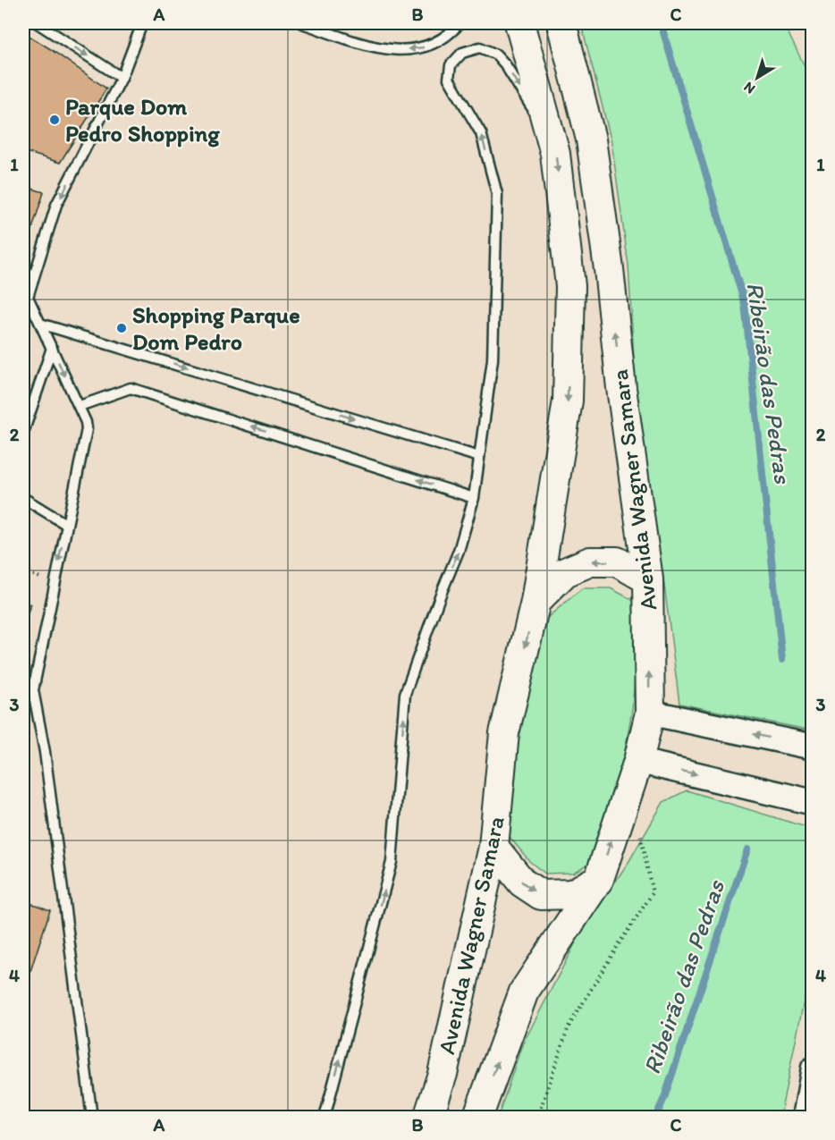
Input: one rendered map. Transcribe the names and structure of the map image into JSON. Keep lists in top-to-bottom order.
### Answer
{
  "streets": {
    "main road": ["Avenida Wagner Samara"]
  },
  "water": ["Ribeirão das Pedras"],
  "places": ["Parque Dom Pedro Shopping", "Shopping Parque Dom Pedro"],
  "north": "bottom left",
  "grid": {
    "columns": ["A", "B", "C"],
    "rows": [
      "1",
      "2",
      "3",
      "4"
    ]
  }
}
